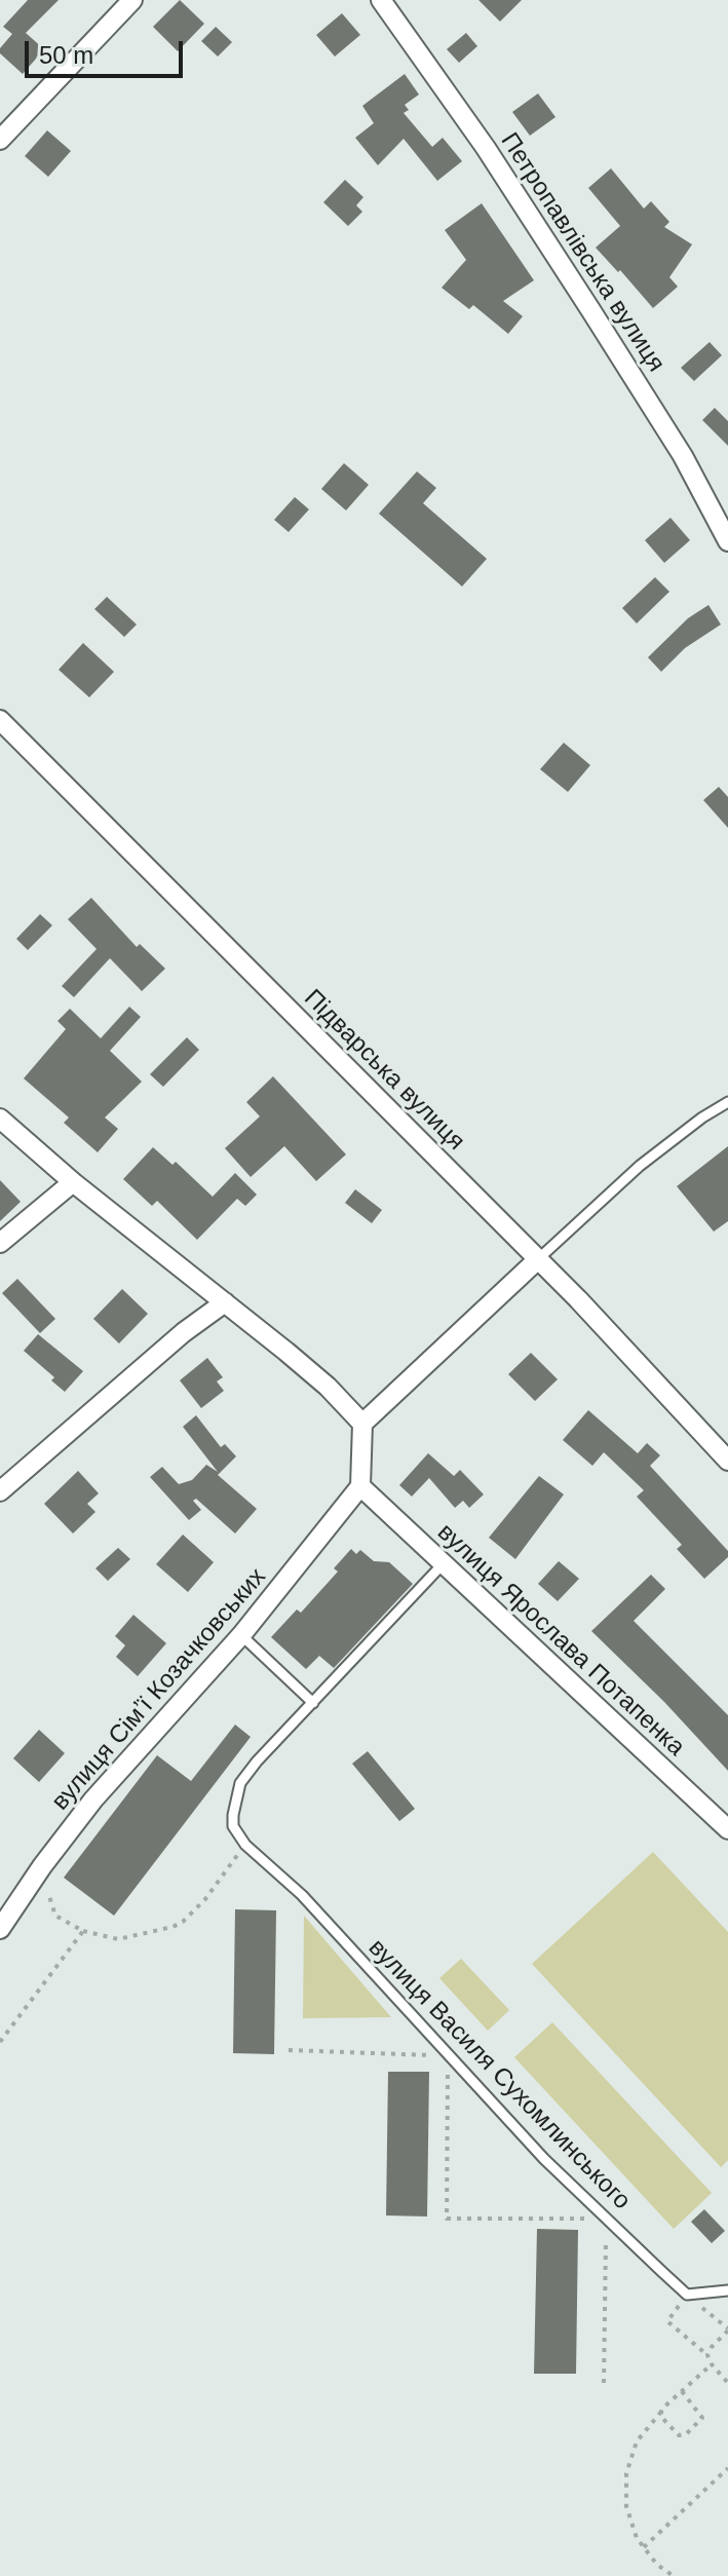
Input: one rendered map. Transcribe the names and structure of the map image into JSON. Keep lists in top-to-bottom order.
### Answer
{
  "streets": {
    "street": [
      "Петропавлівська вулиця",
      "Підварська вулиця",
      "вулиця Ярослава Потапенка",
      "вулиця Сімʼї Козачковських"
    ],
    "lane": ["вулиця Василя Сухомлинського"]
  },
  "crossings": [
    ["вулиця Ярослава Потапенка", "вулиця Сімʼї Козачковських"]
  ],
  "scale_bar": "50 m"
}
